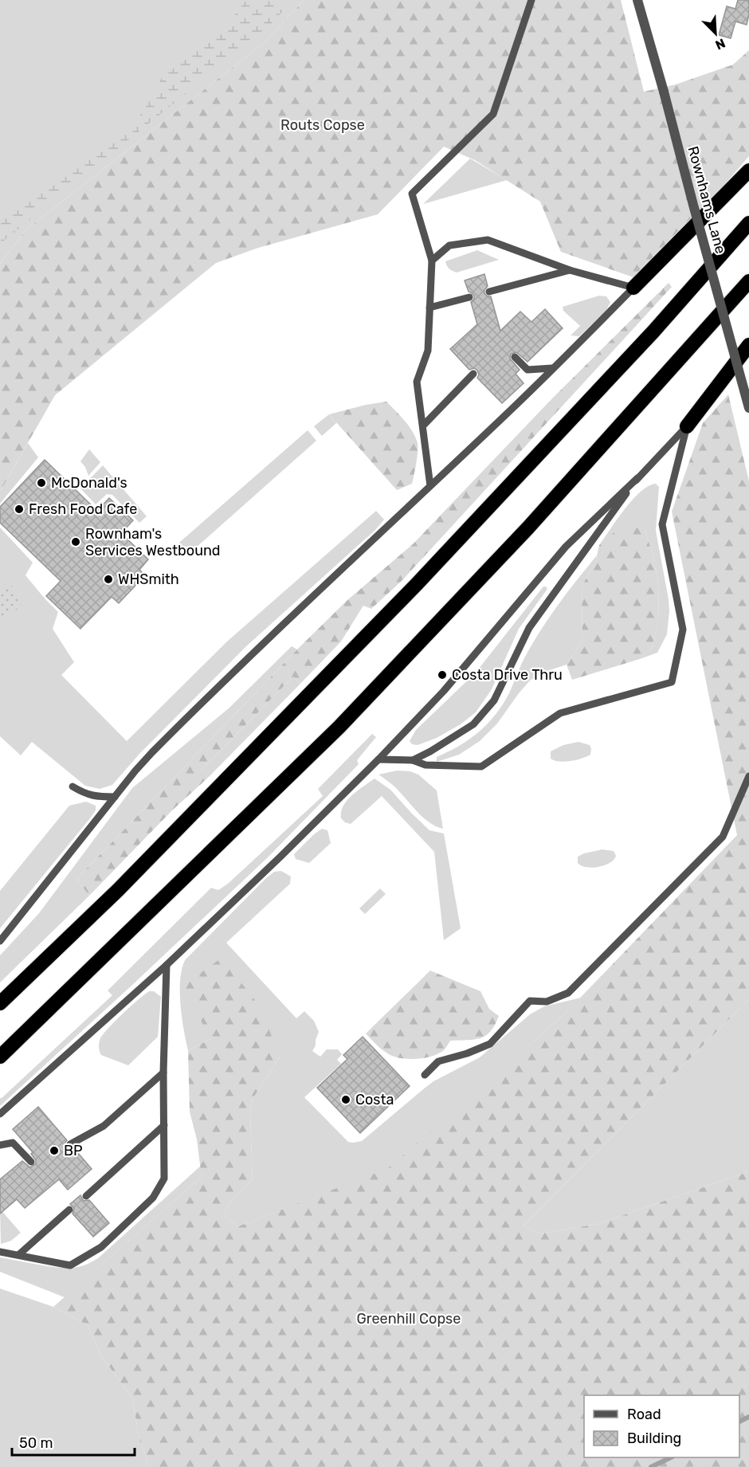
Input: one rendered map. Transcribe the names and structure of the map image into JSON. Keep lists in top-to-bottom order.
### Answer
{
  "streets": {
    "street": ["Rownhams Lane"]
  },
  "parks": ["Routs Copse", "Greenhill Copse"],
  "places": [
    "McDonald's",
    "Fresh Food Cafe",
    "Rownham's Services Westbound",
    "WHSmith",
    "Costa Drive Thru",
    "Costa",
    "BP"
  ],
  "legend": ["Road", "Building"],
  "scale_bar": "50 m",
  "north": "bottom right"
}
